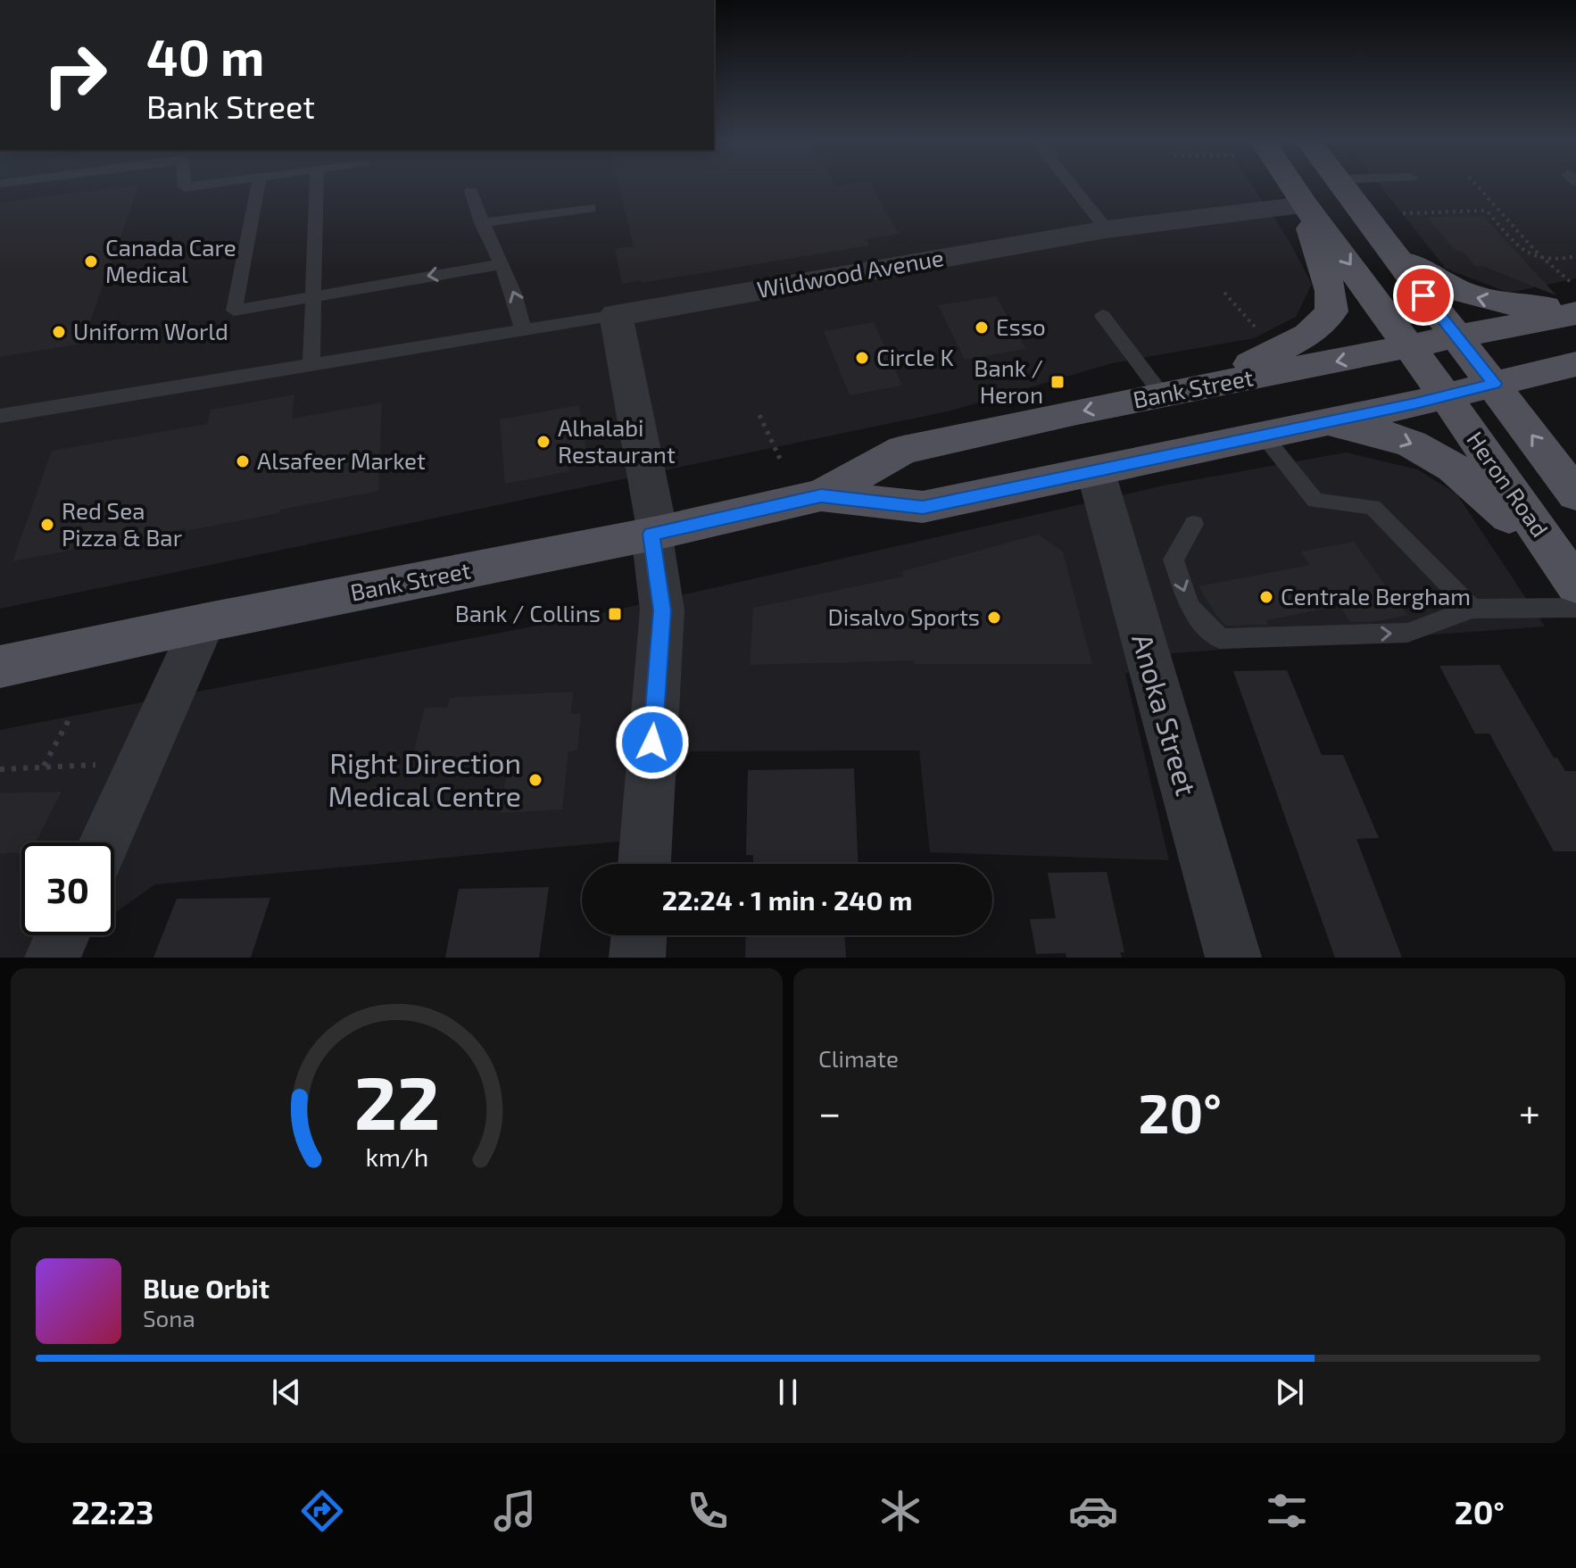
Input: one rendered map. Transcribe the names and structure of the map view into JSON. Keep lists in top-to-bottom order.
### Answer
{
  "streets": {
    "main road": ["Bank Street", "Heron Road"],
    "street": ["Wildwood Avenue", "Anoka Street"]
  },
  "crossings": [
    ["Wildwood Avenue", "Heron Road"],
    ["Bank Street", "Heron Road"],
    ["Bank Street", "Anoka Street"]
  ],
  "places": {
    "other": [
      "Canada Care Medical",
      "Esso",
      "Uniform World",
      "Circle K",
      "Alhalabi Restaurant",
      "Alsafeer Market",
      "Red Sea Pizza & Bar",
      "Centrale Bergham",
      "Disalvo Sports",
      "Right Direction Medical Centre"
    ],
    "transit": ["Bank / Heron", "Bank / Collins"]
  },
  "page": {
    "turn": ["40 m", "Bank Street"],
    "limit": "30",
    "trip": "22:24 · 1 min · 240 m",
    "tile": "Climate",
    "heat": ["−", "20°", "+"],
    "song": ["Blue Orbit", "Sona"],
    "tabs": ["22:23", "20°"],
    "gauge": ["22", "km/h"]
  }
}
